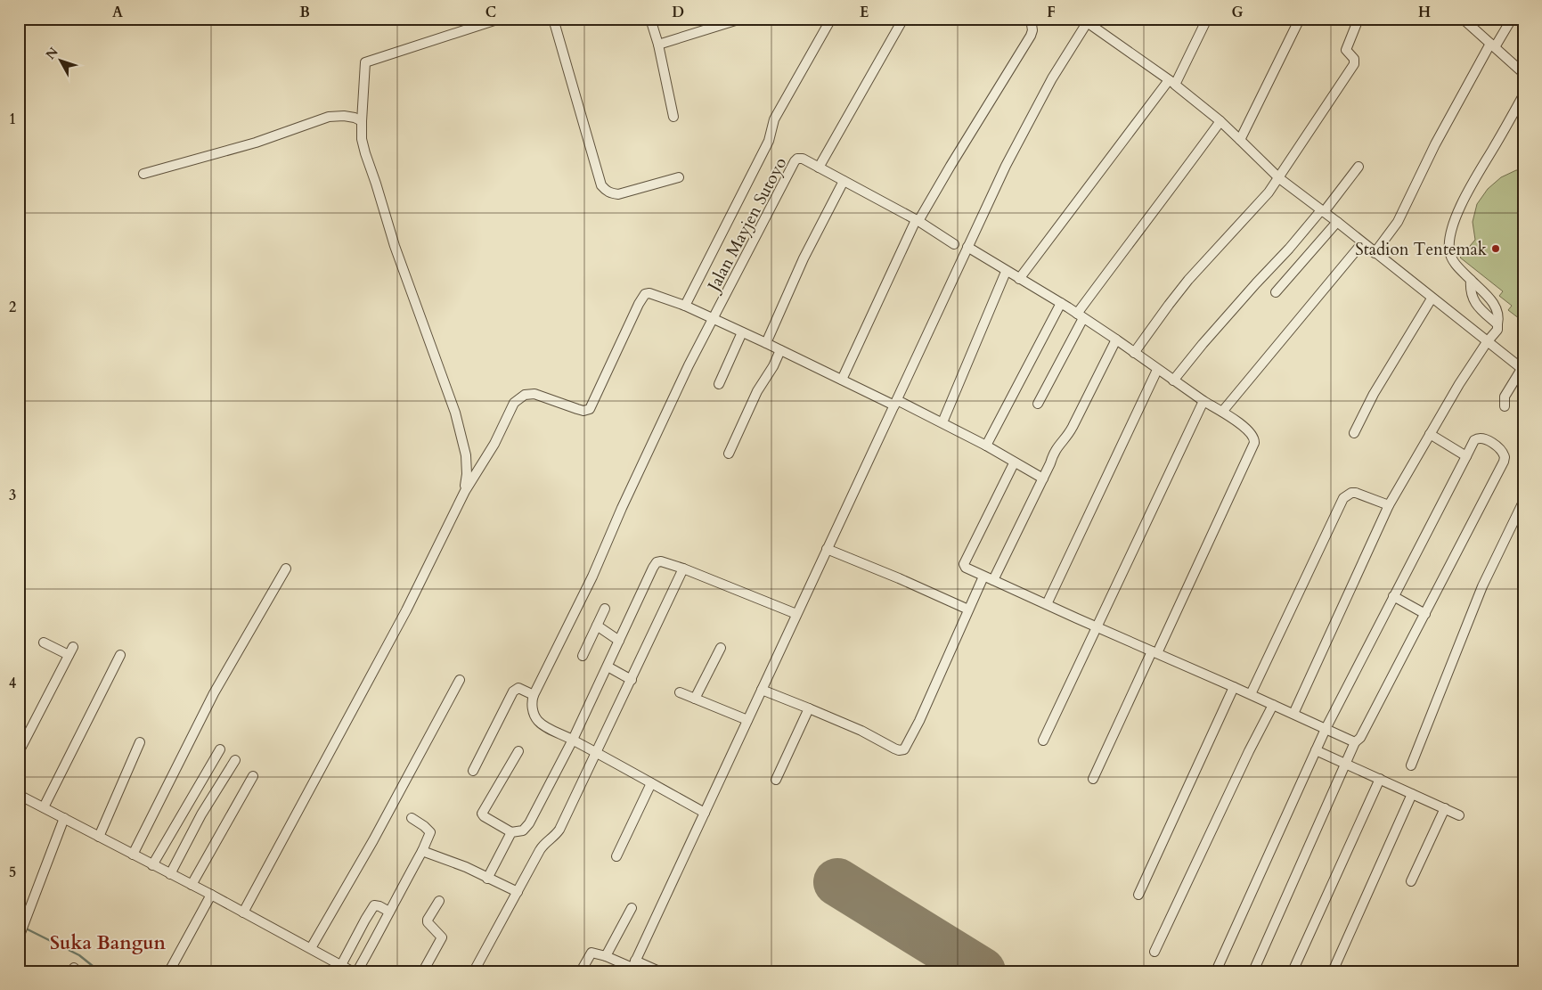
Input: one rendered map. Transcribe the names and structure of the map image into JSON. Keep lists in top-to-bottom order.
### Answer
{
  "streets": {
    "street": ["Jalan Mayjen Sutoyo"]
  },
  "districts": ["Suka Bangun"],
  "places": ["Stadion Tentemak"],
  "north": "top left",
  "grid": {
    "columns": [
      "A",
      "B",
      "C",
      "D",
      "E",
      "F",
      "G",
      "H"
    ],
    "rows": [
      "1",
      "2",
      "3",
      "4",
      "5"
    ]
  }
}
